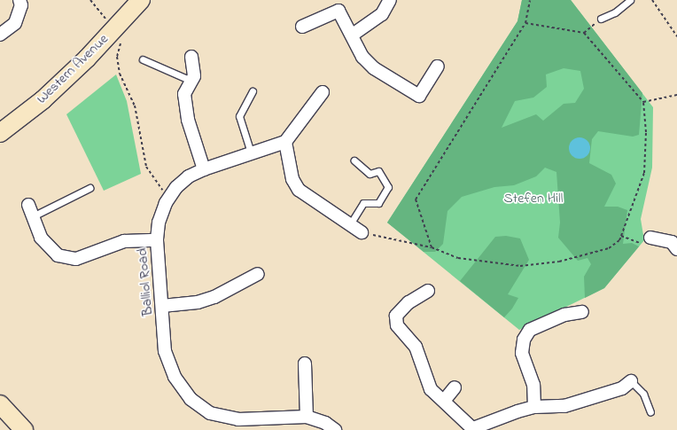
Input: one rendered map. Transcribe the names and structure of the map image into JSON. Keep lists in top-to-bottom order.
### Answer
{
  "streets": {
    "street": ["Western Avenue", "Balliol Road"]
  },
  "parks": ["Stefen Hill"]
}
